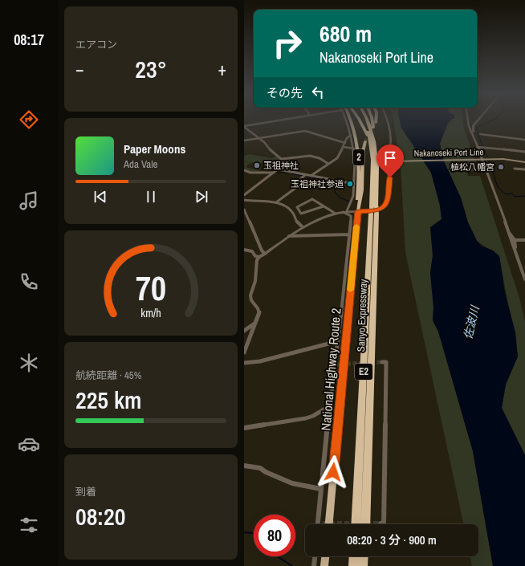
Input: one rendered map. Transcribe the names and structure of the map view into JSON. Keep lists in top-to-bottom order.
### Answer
{
  "streets": {
    "highway": [
      "2",
      "Sanyo Expressway",
      "National Highway Route 2",
      "E2"
    ],
    "main road": ["Nakanoseki Port Line"]
  },
  "water": ["佐波川"],
  "places": ["玉祖神社", "植松八幡宮", "玉祖神社参道"],
  "page": {
    "tabs": "08:17",
    "tile": [
      "エアコン",
      ["航続距離 · 45%", "225 km"],
      ["到着", "08:20"]
    ],
    "turn": ["680 m", "Nakanoseki Port Line"],
    "heat": ["−", "23°", "+"],
    "then": "その先",
    "song": ["Paper Moons", "Ada Vale"],
    "limit": "80",
    "trip": "08:20 · 3 分 · 900 m",
    "gauge": ["70", "km/h"]
  }
}
